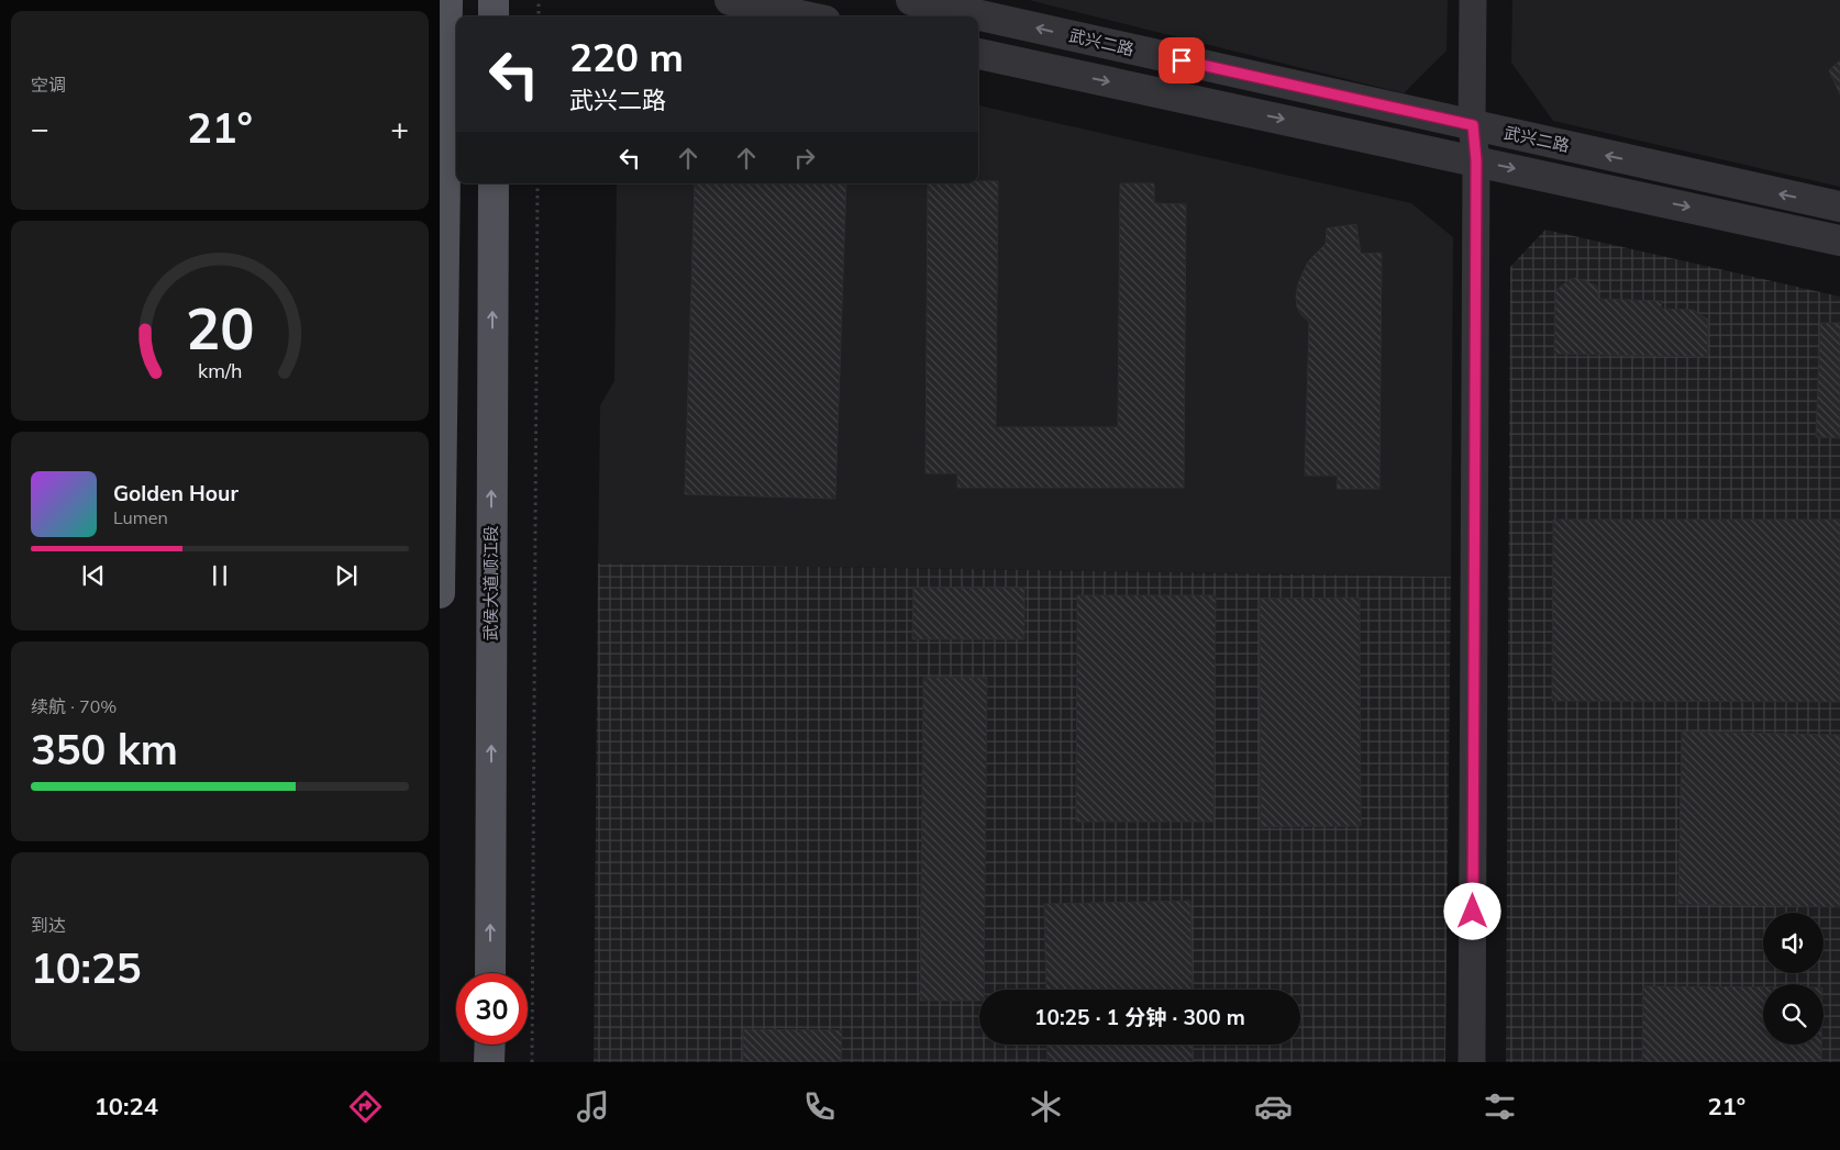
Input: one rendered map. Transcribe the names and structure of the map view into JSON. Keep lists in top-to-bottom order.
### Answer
{
  "streets": {
    "main road": ["武侯大道顺江段"],
    "street": ["武兴二路"]
  },
  "page": {
    "tile": [
      "空调",
      ["续航 · 70%", "350 km"],
      ["到达", "10:25"]
    ],
    "turn": ["220 m", "武兴二路"],
    "heat": ["−", "21°", "+"],
    "song": ["Golden Hour", "Lumen"],
    "limit": "30",
    "trip": "10:25 · 1 分钟 · 300 m",
    "tabs": ["10:24", "21°"],
    "gauge": ["20", "km/h"]
  }
}
